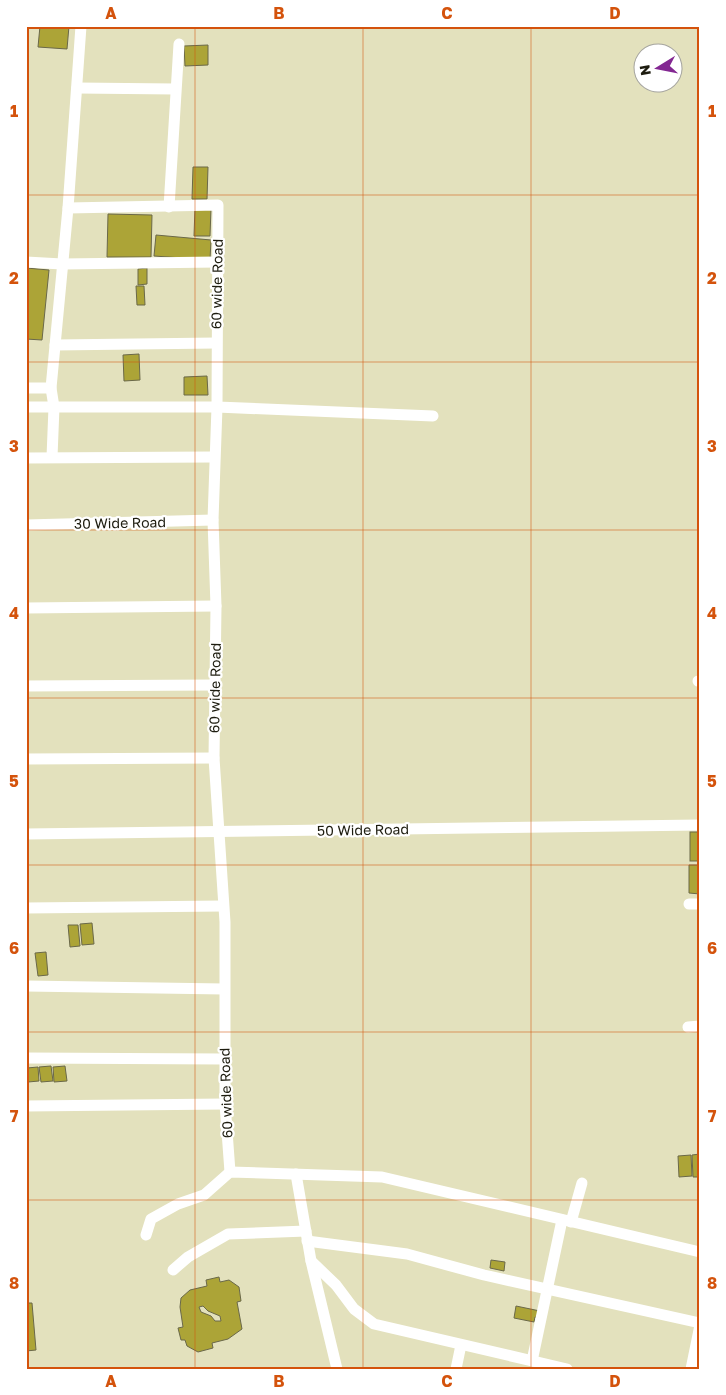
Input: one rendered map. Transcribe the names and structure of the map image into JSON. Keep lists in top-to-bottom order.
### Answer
{
  "streets": {
    "street": ["60 wide Road", "30 Wide Road", "50 Wide Road"]
  },
  "crossings": [
    ["60 wide Road", "30 Wide Road"],
    ["60 wide Road", "50 Wide Road"]
  ],
  "north": "left",
  "grid": {
    "columns": [
      "A",
      "B",
      "C",
      "D"
    ],
    "rows": [
      "1",
      "2",
      "3",
      "4",
      "5",
      "6",
      "7",
      "8"
    ]
  }
}
